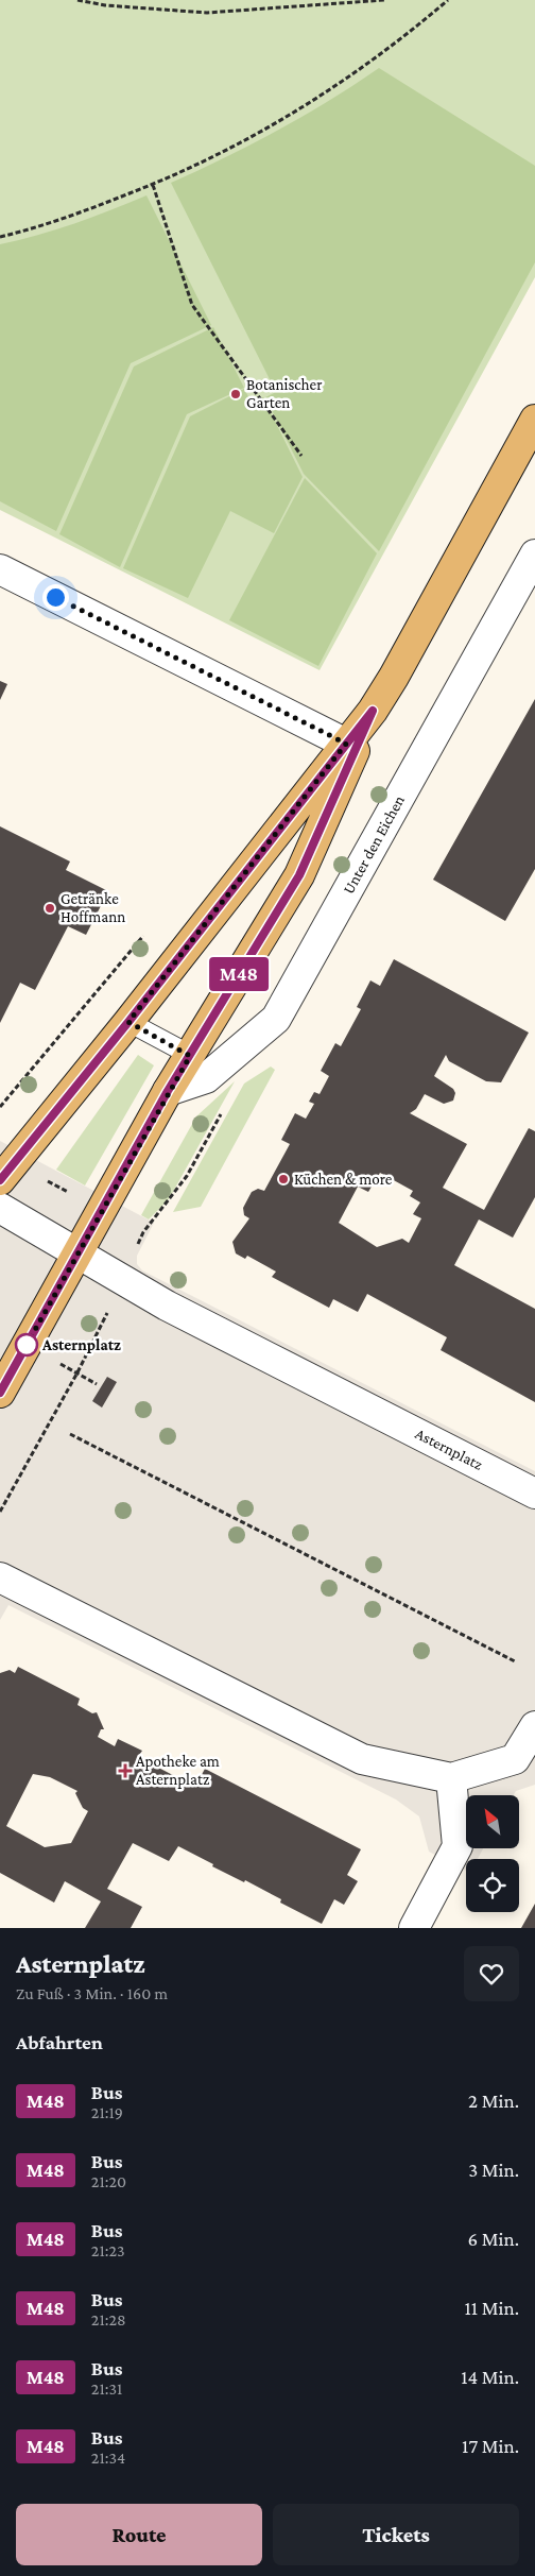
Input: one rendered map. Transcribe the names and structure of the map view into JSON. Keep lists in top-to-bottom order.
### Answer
{
  "streets": {
    "street": ["Unter den Eichen", "Asternplatz"]
  },
  "places": {
    "other": [
      "Botanischer Garten",
      "Getränke Hoffmann",
      "Küchen & more",
      "Asternplatz"
    ],
    "health": ["Apotheke am Asternplatz"]
  },
  "lines": ["bus line M48"],
  "north": "top left",
  "page": {
    "on_map": "M48",
    "heading": [
      ["Asternplatz", "Zu Fuß · 3 Min. · 160 m"],
      "Abfahrten"
    ],
    "list": [
      {
        "mark": "M48",
        "name": "Bus",
        "note": "21:19",
        "value": "2 Min."
      },
      {
        "mark": "M48",
        "name": "Bus",
        "note": "21:20",
        "value": "3 Min."
      },
      {
        "mark": "M48",
        "name": "Bus",
        "note": "21:23",
        "value": "6 Min."
      },
      {
        "mark": "M48",
        "name": "Bus",
        "note": "21:28",
        "value": "11 Min."
      },
      {
        "mark": "M48",
        "name": "Bus",
        "note": "21:31",
        "value": "14 Min."
      },
      {
        "mark": "M48",
        "name": "Bus",
        "note": "21:34",
        "value": "17 Min."
      }
    ],
    "buttons": ["Route", "Tickets"]
  }
}
